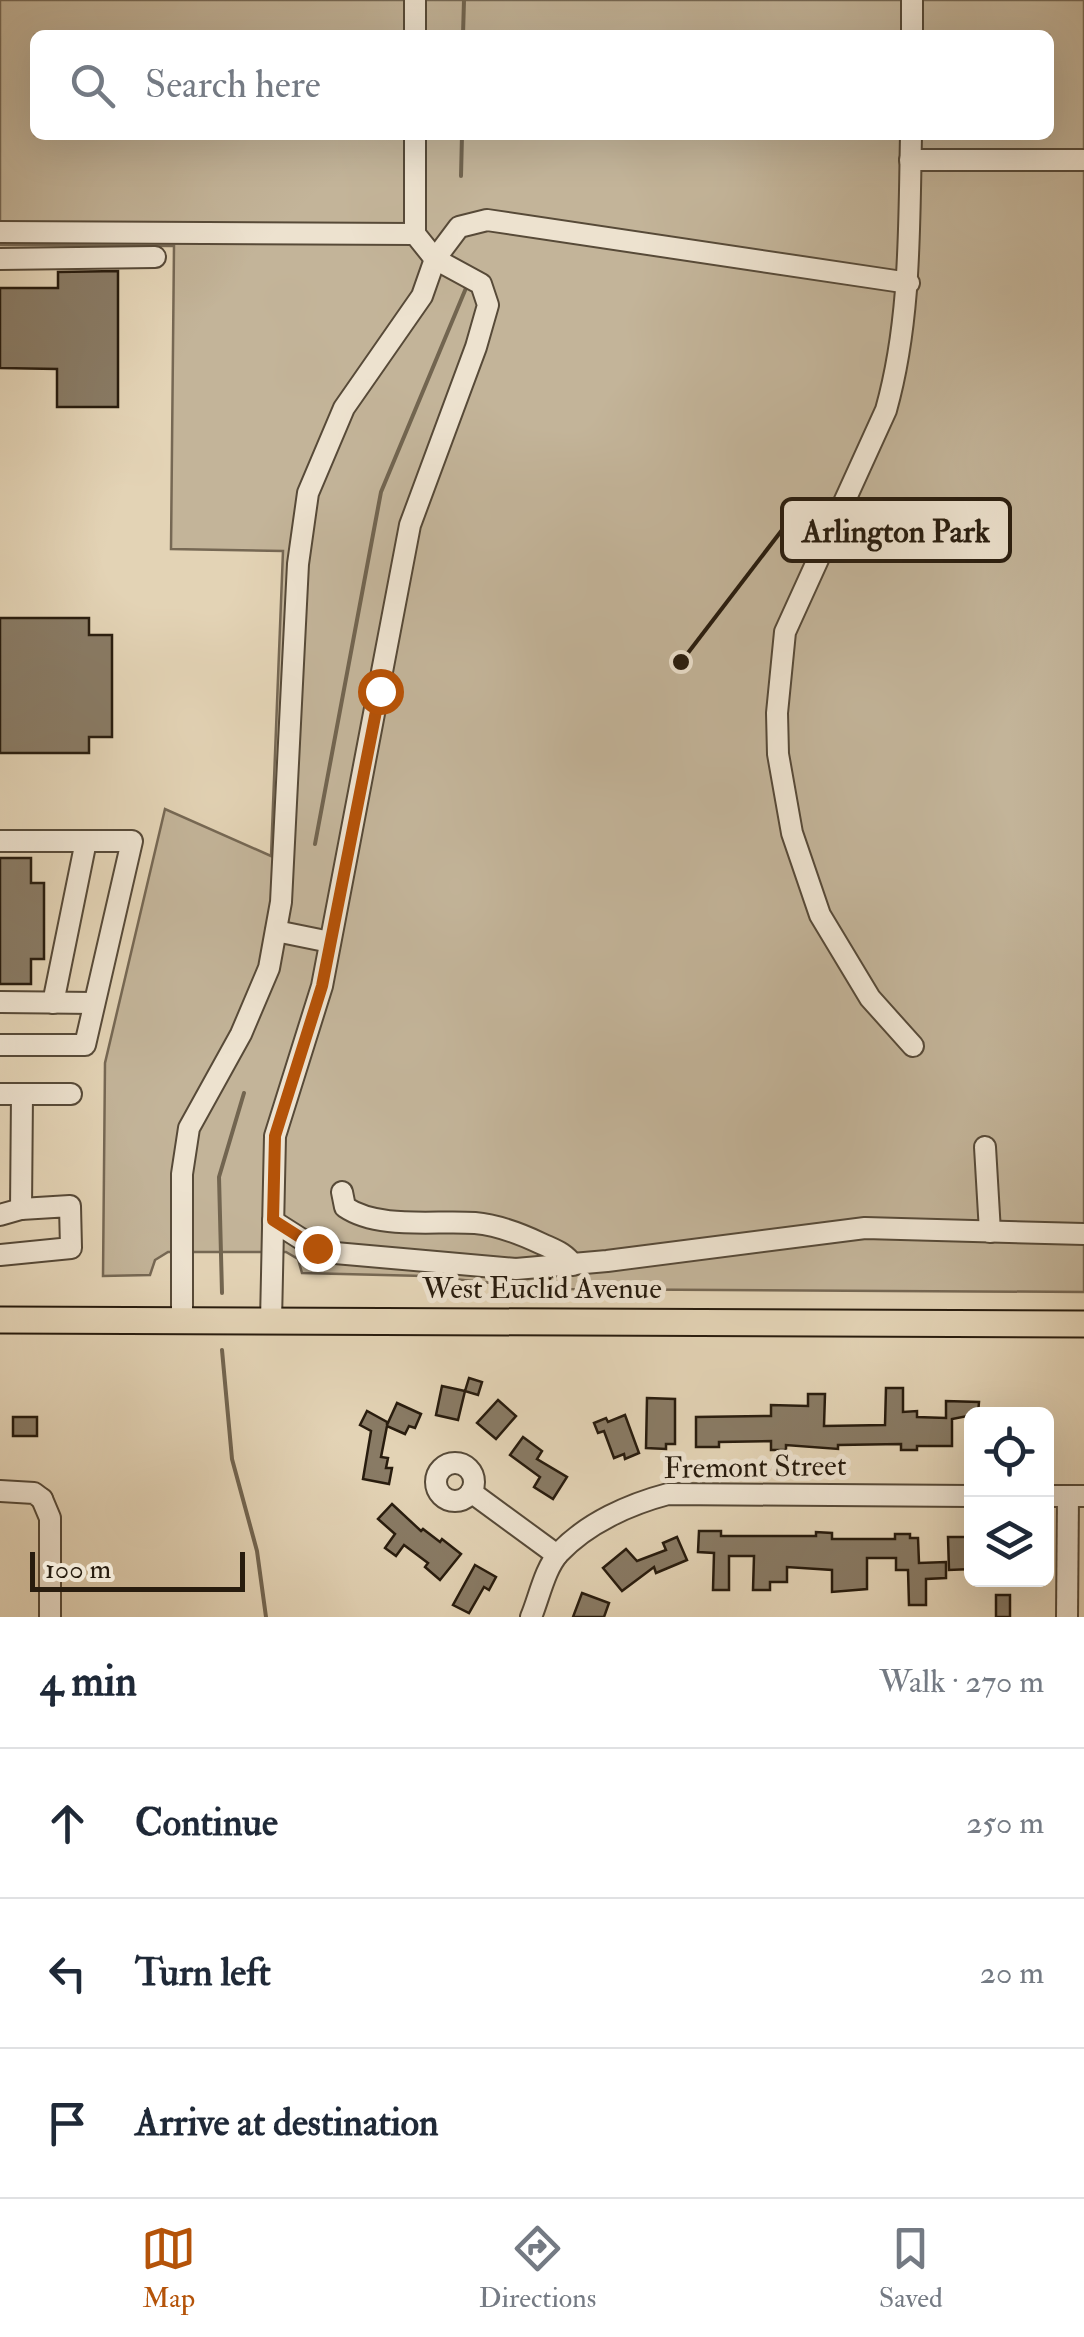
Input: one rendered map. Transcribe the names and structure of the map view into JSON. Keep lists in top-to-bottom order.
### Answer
{
  "streets": {
    "main road": ["West Euclid Avenue"],
    "street": ["Fremont Street"]
  },
  "places": ["Arlington Park"],
  "scale_bar": "100 m",
  "page": {
    "search": "Search here",
    "scale": "100 m",
    "heading": ["4 min", "Walk · 270 m"],
    "list": [
      ["Continue", "250 m"],
      ["Turn left", "20 m"],
      "Arrive at destination"
    ],
    "nav": ["Map", "Directions", "Saved"]
  }
}
